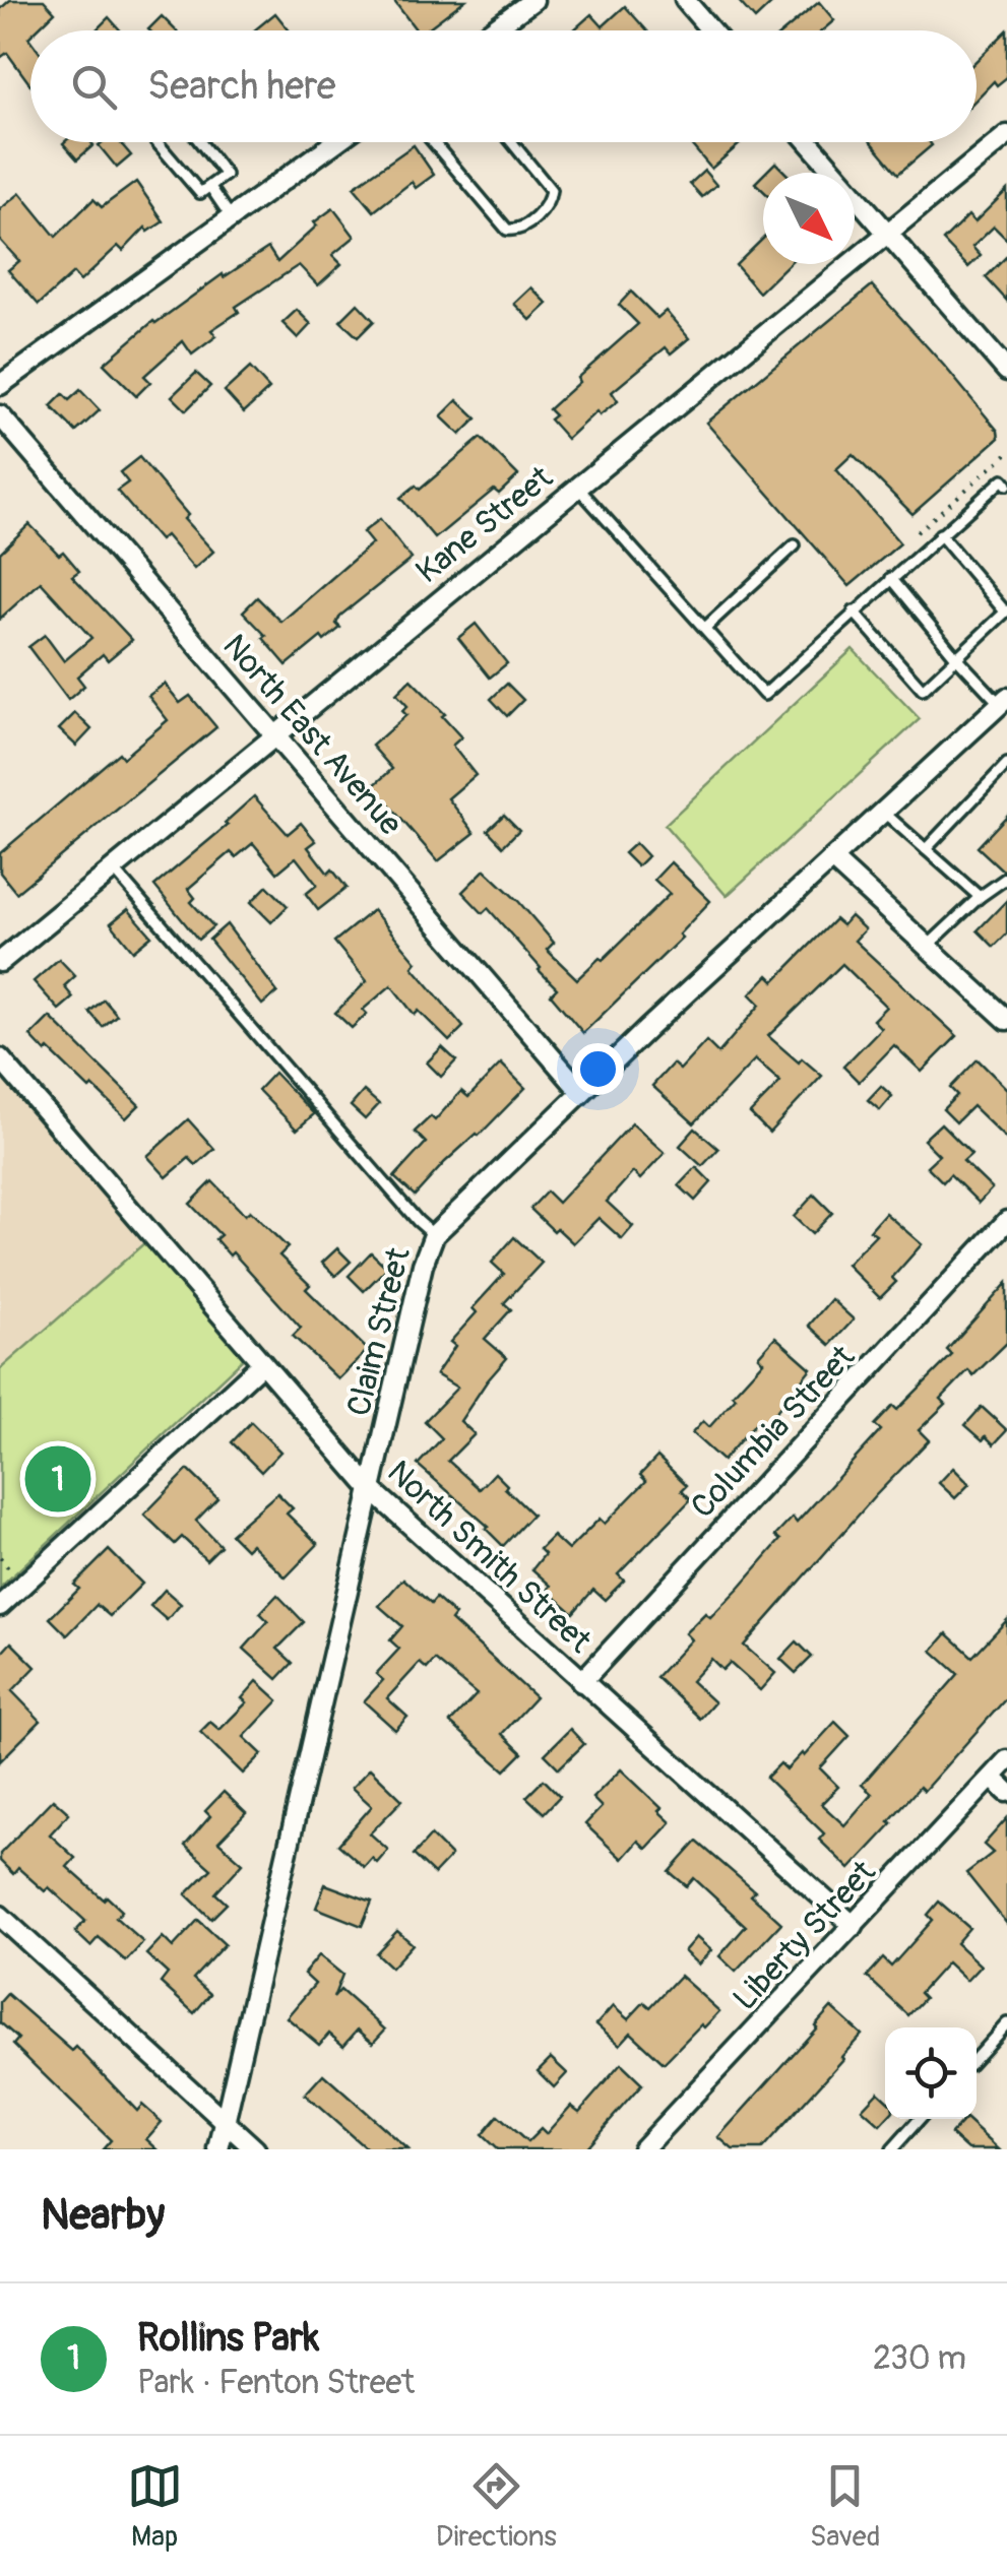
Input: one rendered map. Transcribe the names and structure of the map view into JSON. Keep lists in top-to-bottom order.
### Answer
{
  "streets": {
    "street": [
      "Kane Street",
      "North East Avenue",
      "Claim Street",
      "Columbia Street",
      "North Smith Street",
      "Liberty Street"
    ]
  },
  "crossings": [
    ["Kane Street", "North East Avenue"],
    ["North East Avenue", "Claim Street"],
    ["Claim Street", "North Smith Street"],
    ["Columbia Street", "North Smith Street"],
    ["North Smith Street", "Liberty Street"]
  ],
  "north": "bottom right",
  "page": {
    "search": "Search here",
    "pins": "1",
    "heading": "Nearby",
    "list": [
      {
        "mark": "1",
        "name": "Rollins Park",
        "note": "Park · Fenton Street",
        "value": "230 m"
      }
    ],
    "nav": ["Map", "Directions", "Saved"]
  }
}
